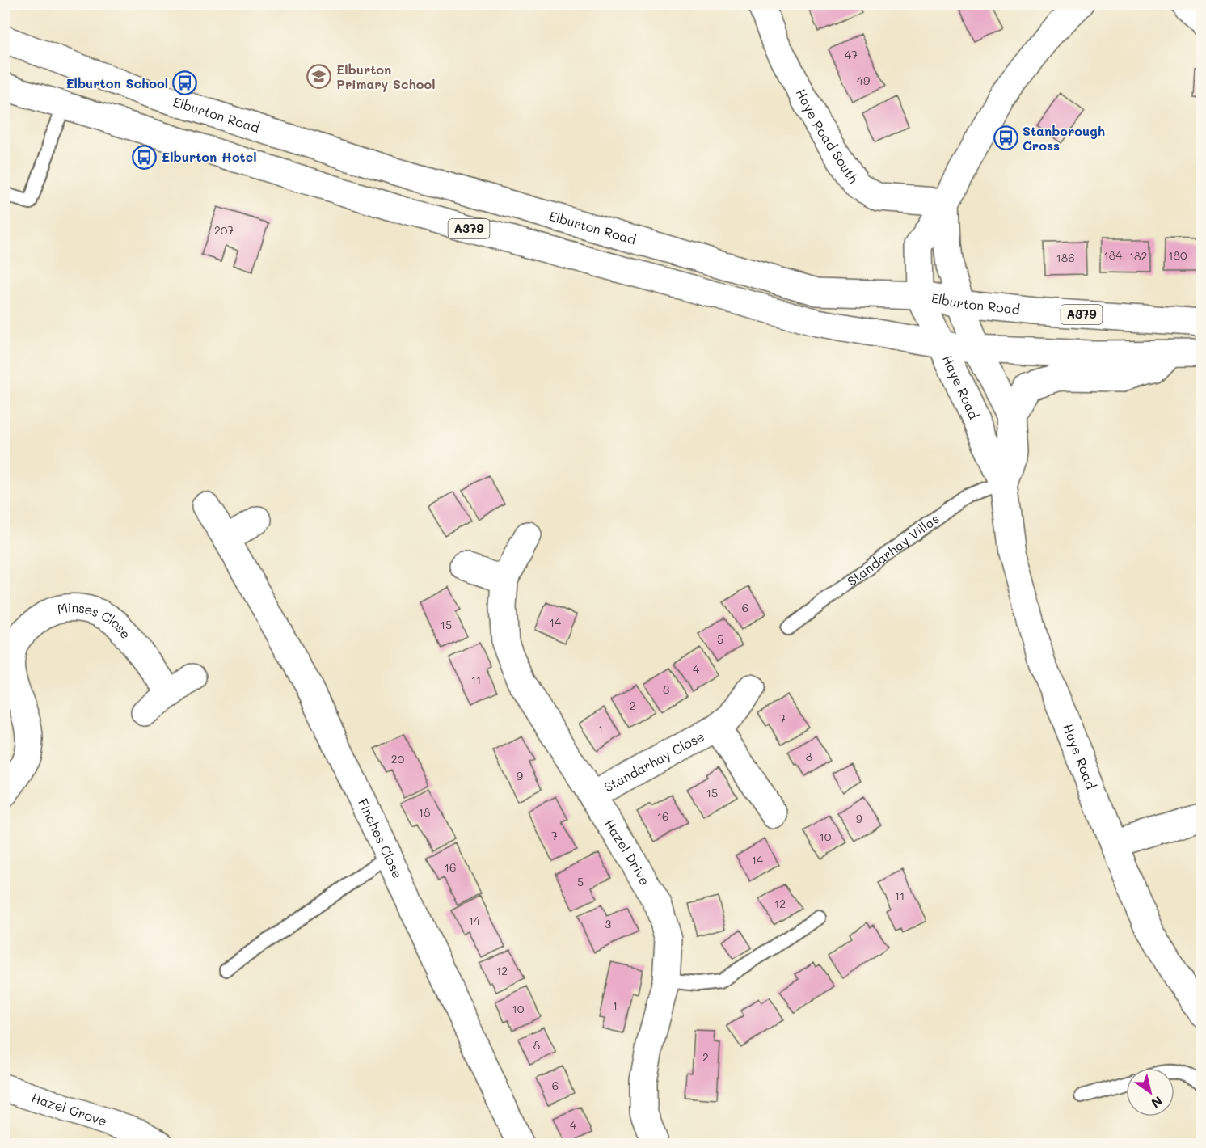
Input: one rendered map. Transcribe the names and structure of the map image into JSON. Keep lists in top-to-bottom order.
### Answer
{
  "streets": {
    "street": [
      "Elburton Road",
      "Haye Road South",
      "A379",
      "Haye Road",
      "Minses Close",
      "Standarhay Close",
      "Finches Close",
      "Hazel Drive",
      "Hazel Grove"
    ],
    "lane": ["Standarhay Villas"]
  },
  "crossings": [
    ["Elburton Road", "Haye Road"],
    ["Haye Road South", "Haye Road"],
    ["A379", "Haye Road"],
    ["Haye Road", "Standarhay Villas"],
    ["Standarhay Close", "Hazel Drive"]
  ],
  "places": {
    "school or university": ["Elburton Primary School"],
    "bus stop": ["Elburton School", "Stanborough Cross", "Elburton Hotel"]
  },
  "house_numbers": [
    "47",
    "49",
    "207",
    "184",
    "180",
    "182",
    "186",
    "6",
    "14",
    "15",
    "5",
    "4",
    "11",
    "3",
    "2",
    "7",
    "1",
    "8",
    "20",
    "9",
    "15",
    "18",
    "16",
    "9",
    "7",
    "10",
    "14",
    "16",
    "5",
    "11",
    "12",
    "14",
    "3",
    "12",
    "1",
    "10",
    "8",
    "2",
    "6",
    "4"
  ],
  "north": "bottom right"
}
